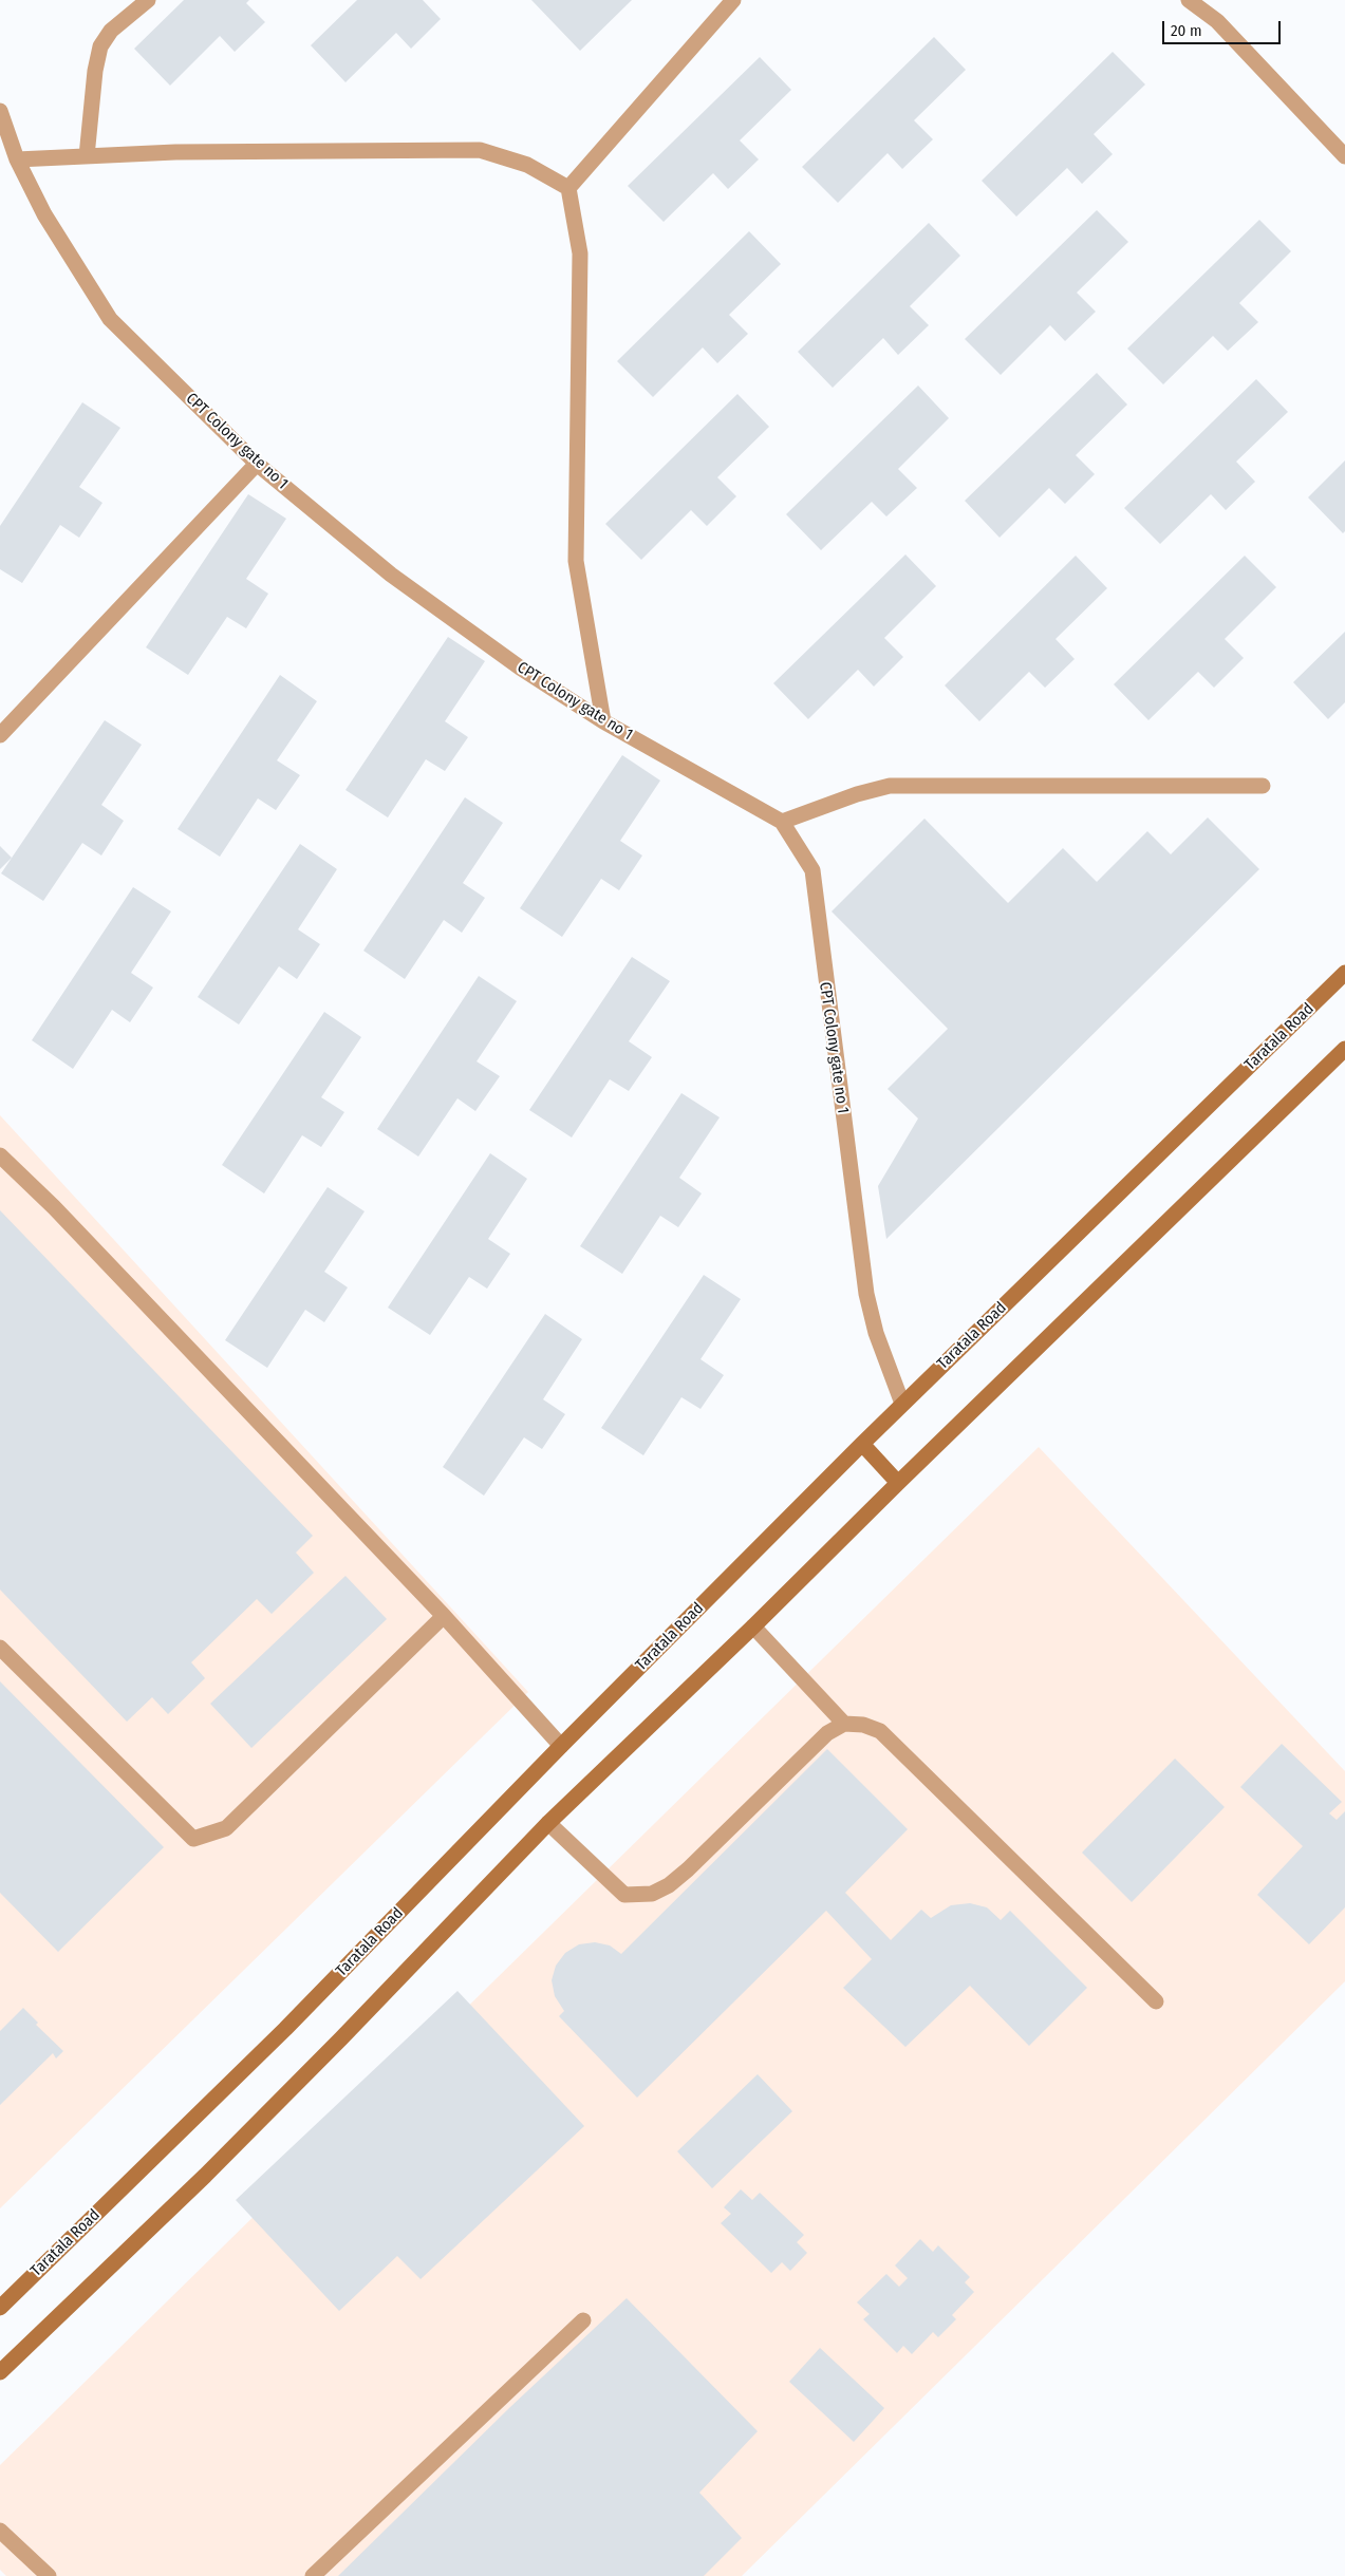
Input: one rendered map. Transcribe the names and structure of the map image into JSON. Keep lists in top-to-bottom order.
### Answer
{
  "streets": {
    "main road": ["Taratala Road"],
    "street": ["CPT Colony gate no 1"]
  },
  "crossings": [
    ["CPT Colony gate no 1", "Taratala Road"]
  ],
  "scale_bar": "20 m"
}
